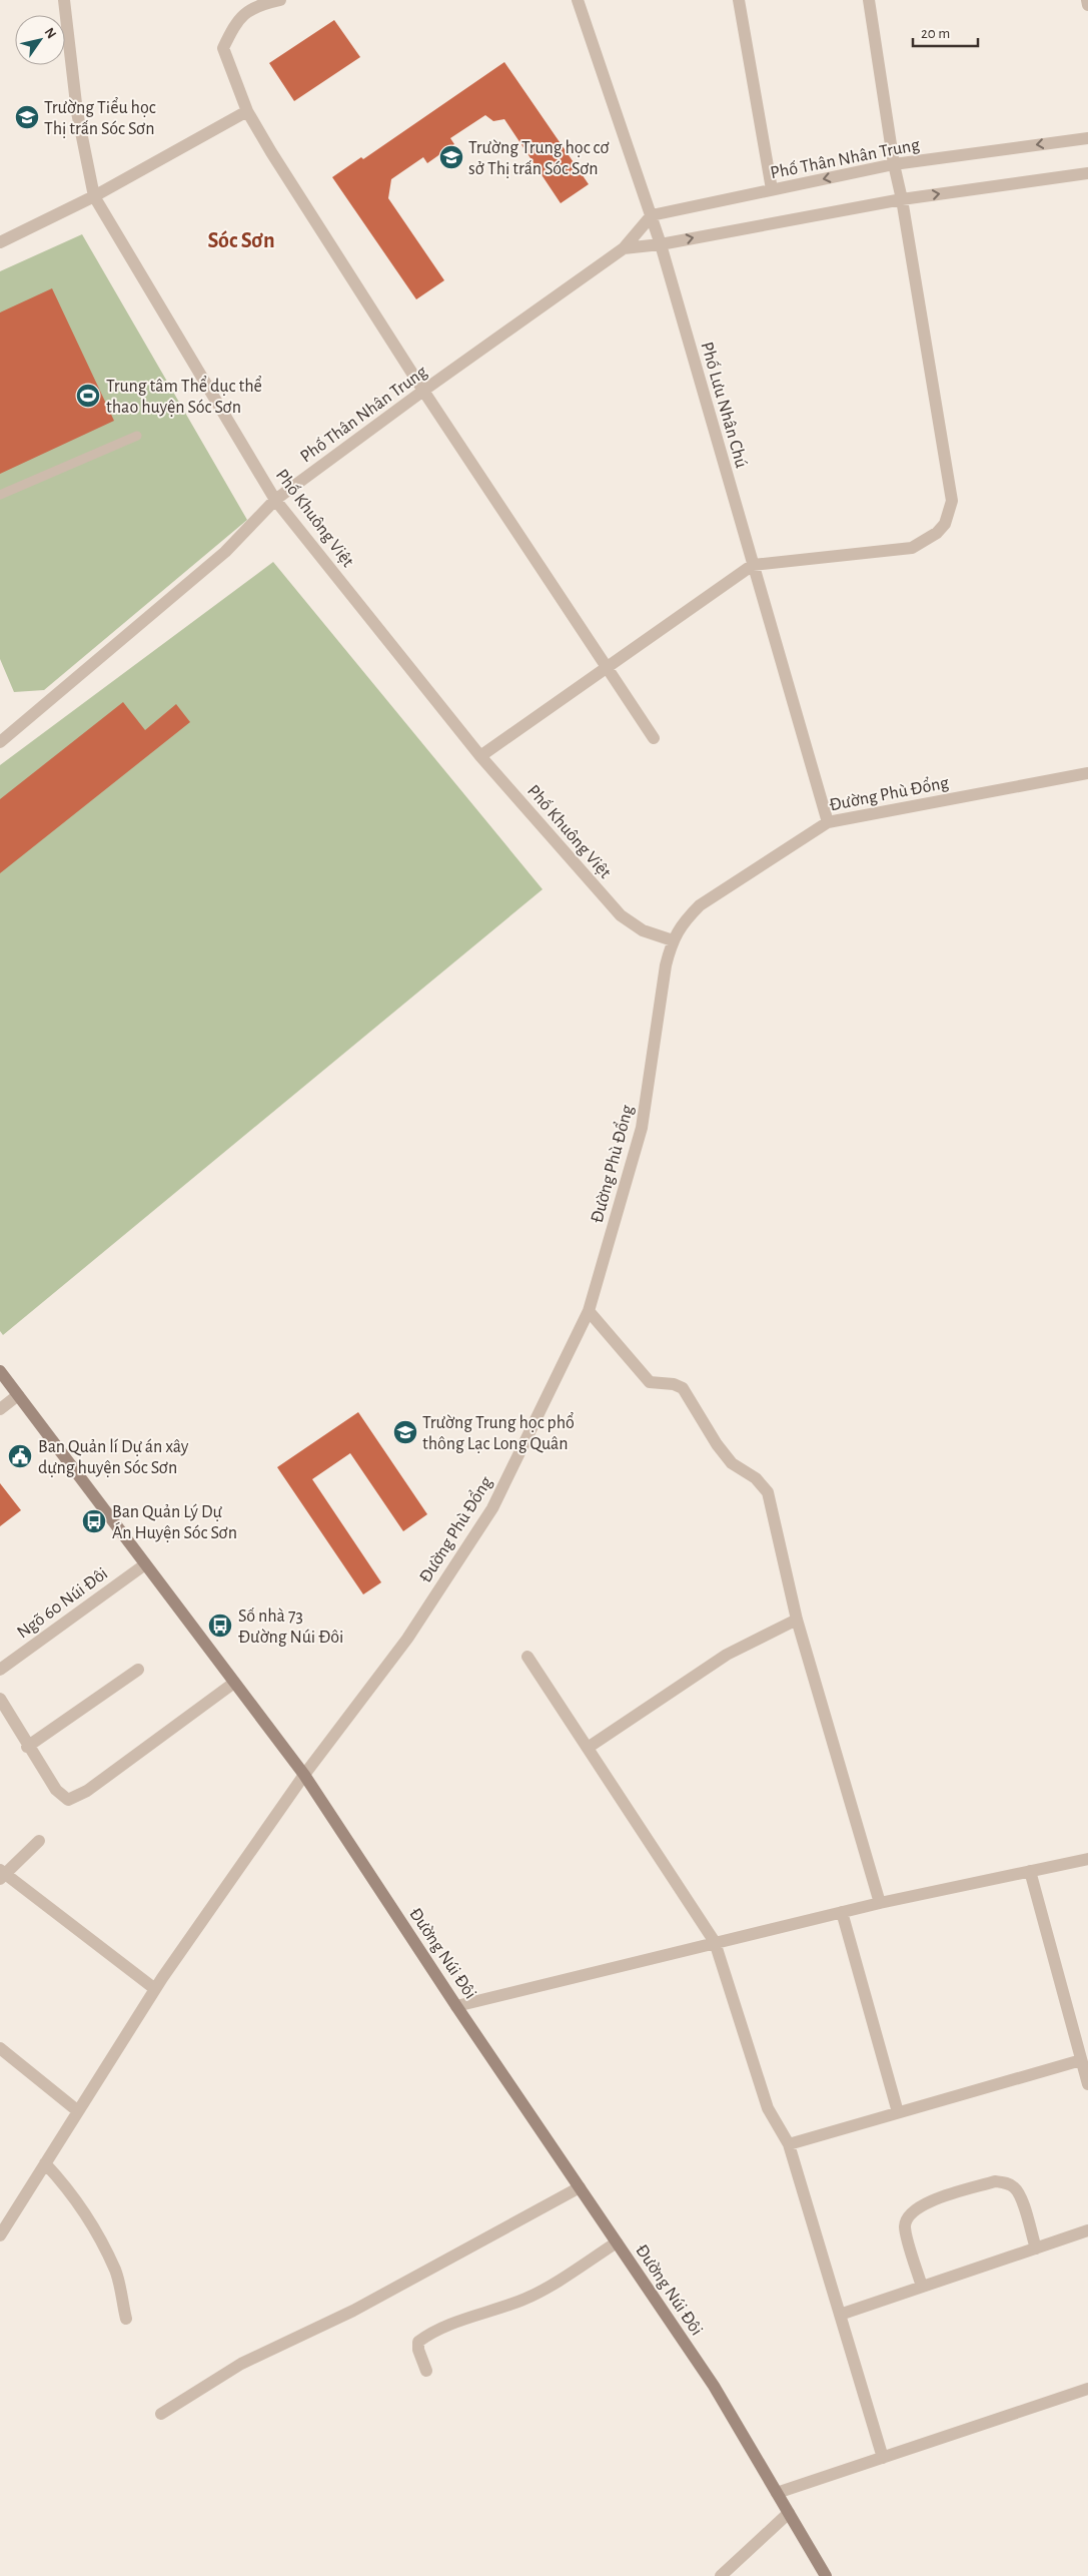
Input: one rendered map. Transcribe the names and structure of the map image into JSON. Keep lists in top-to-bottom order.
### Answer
{
  "streets": {
    "main road": ["Đường Núi Đôi"],
    "street": [
      "Phố Thân Nhân Trung",
      "Phố Lưu Nhân Chú",
      "Phố Khuông Việt",
      "Đường Phù Đổng",
      "Ngõ 60 Núi Đôi"
    ]
  },
  "crossings": [
    ["Phố Thân Nhân Trung", "Phố Lưu Nhân Chú"],
    ["Phố Thân Nhân Trung", "Phố Khuông Việt"],
    ["Phố Lưu Nhân Chú", "Đường Phù Đổng"],
    ["Phố Khuông Việt", "Đường Phù Đổng"],
    ["Đường Phù Đổng", "Đường Núi Đôi"],
    ["Ngõ 60 Núi Đôi", "Đường Núi Đôi"]
  ],
  "districts": ["Sóc Sơn"],
  "places": {
    "school or university": ["Trường Tiểu học Thị trấn Sóc Sơn", "Trường Trung học cơ sở Thị trấn Sóc Sơn", "Trường Trung học phổ thông Lạc Long Quân"],
    "sports": ["Trung tâm Thể dục thể thao huyện Sóc Sơn"],
    "public building": ["Ban Quản lí Dự án xây dựng huyện Sóc Sơn"],
    "bus stop": ["Ban Quản Lý Dự Án Huyện Sóc Sơn", "Số nhà 73 Đường Núi Đôi"]
  },
  "scale_bar": "20 m",
  "north": "top right"
}
